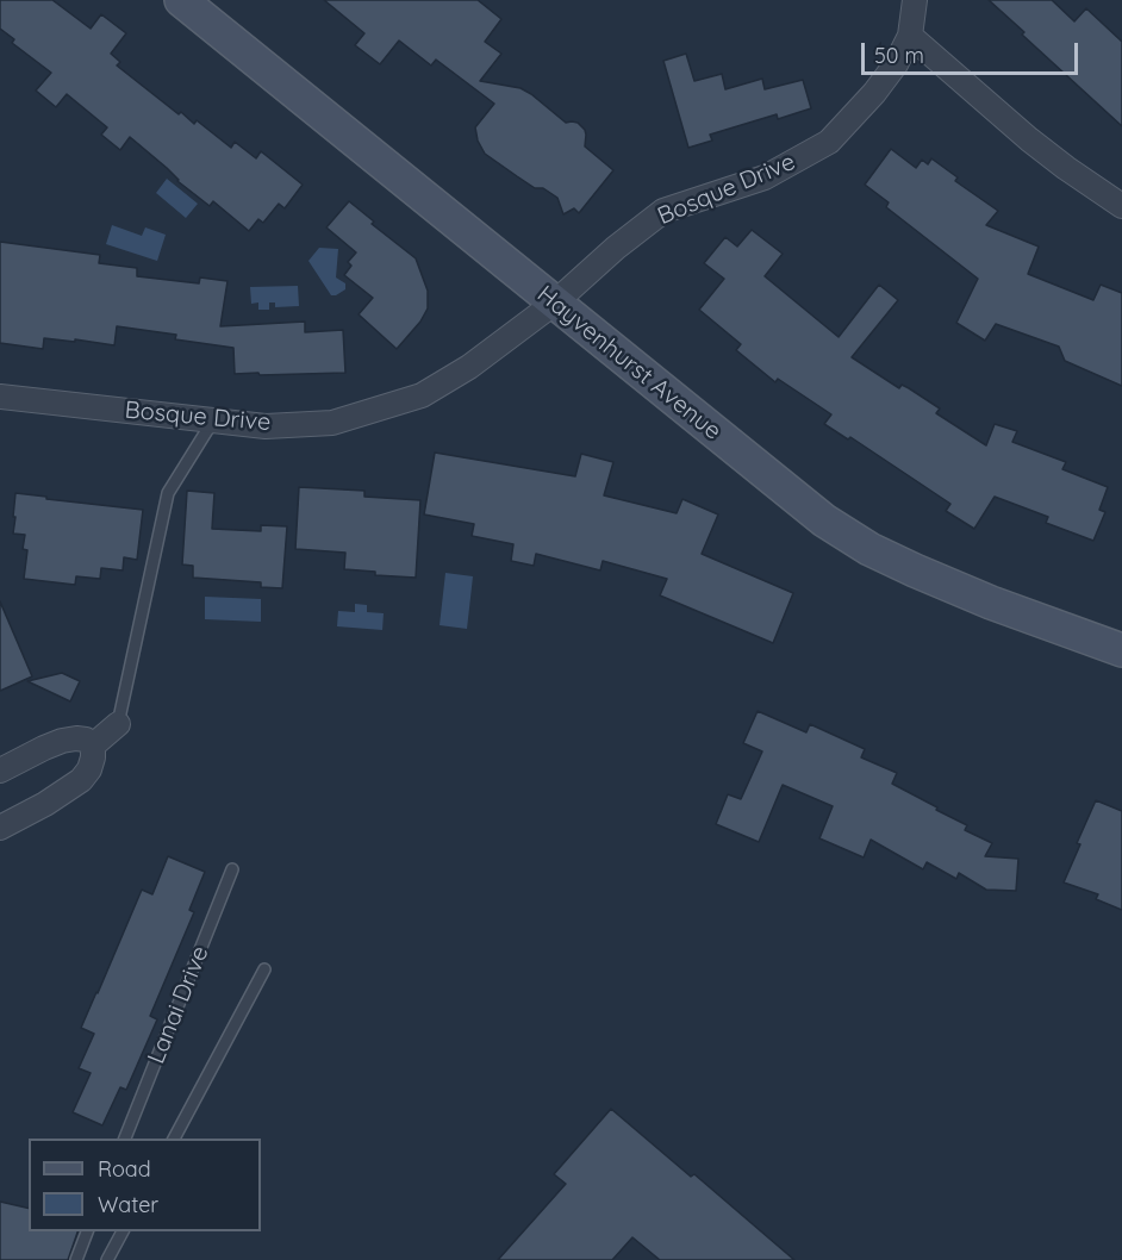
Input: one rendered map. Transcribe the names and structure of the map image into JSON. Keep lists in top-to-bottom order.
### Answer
{
  "streets": {
    "main road": ["Hayvenhurst Avenue"],
    "street": ["Bosque Drive"],
    "lane": ["Lanai Drive"]
  },
  "crossings": [
    ["Bosque Drive", "Hayvenhurst Avenue"]
  ],
  "legend": ["Road", "Water"],
  "scale_bar": "50 m"
}
